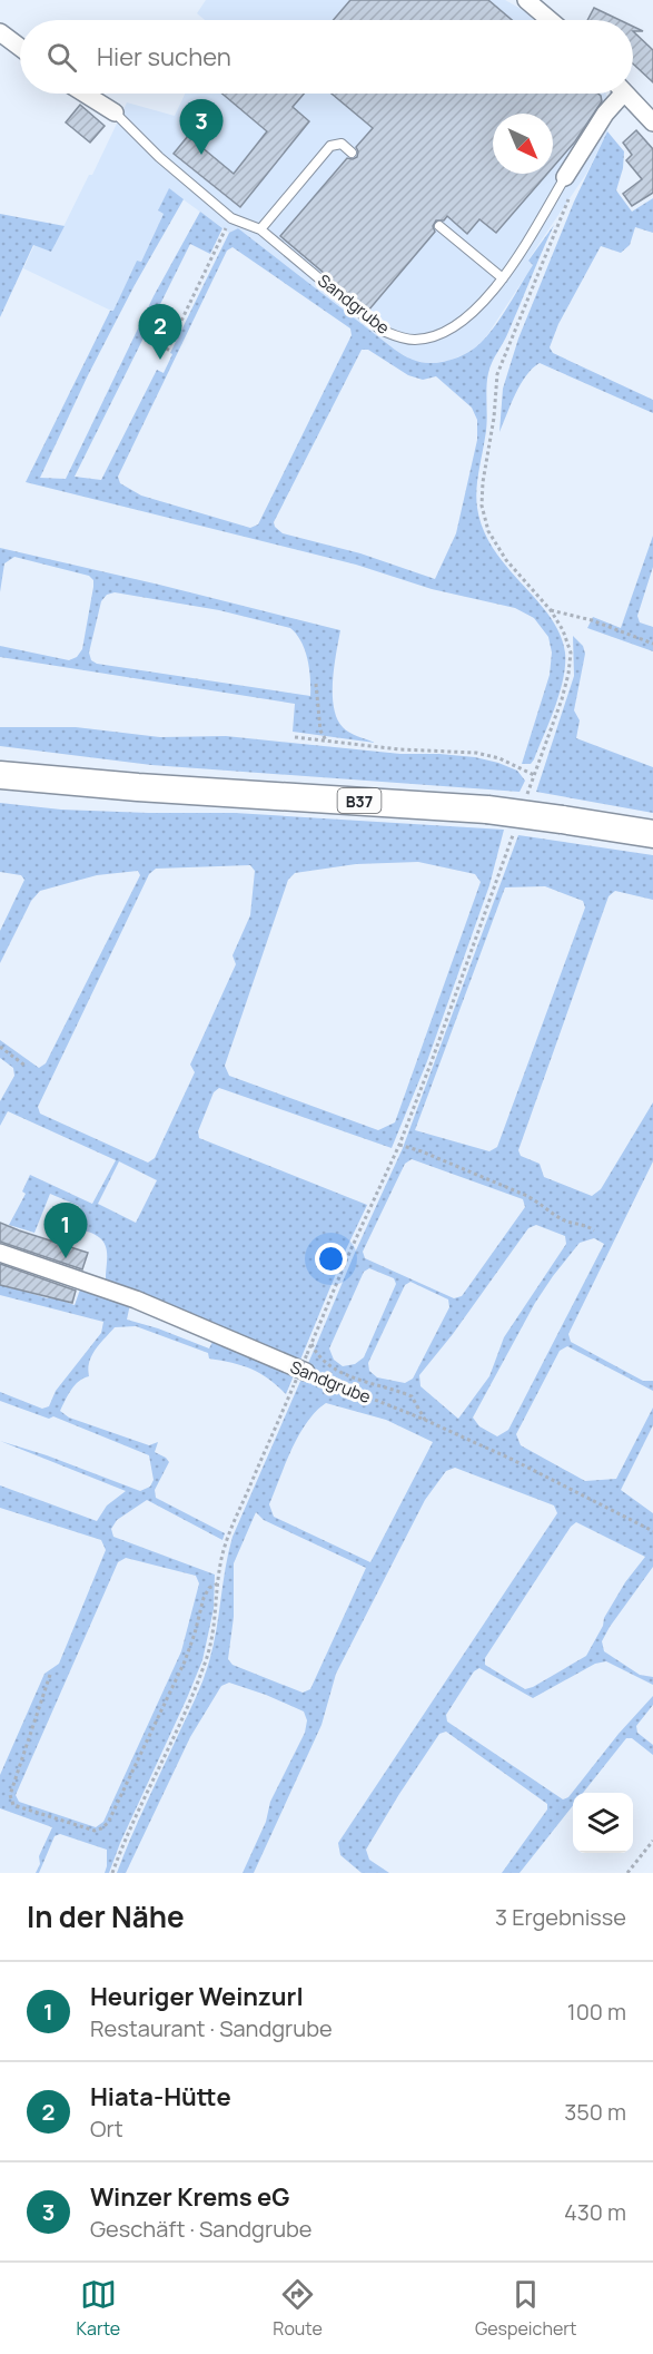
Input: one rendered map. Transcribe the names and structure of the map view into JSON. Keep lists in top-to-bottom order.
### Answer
{
  "streets": {
    "main road": ["B37"],
    "street": ["Sandgrube"]
  },
  "north": "bottom right",
  "page": {
    "search": "Hier suchen",
    "pins": ["3", "2", "1"],
    "heading": ["In der Nähe", "3 Ergebnisse"],
    "list": [
      {
        "mark": "1",
        "name": "Heuriger Weinzurl",
        "note": "Restaurant · Sandgrube",
        "value": "100 m"
      },
      {
        "mark": "2",
        "name": "Hiata-Hütte",
        "note": "Ort",
        "value": "350 m"
      },
      {
        "mark": "3",
        "name": "Winzer Krems eG",
        "note": "Geschäft · Sandgrube",
        "value": "430 m"
      }
    ],
    "nav": ["Karte", "Route", "Gespeichert"]
  }
}
